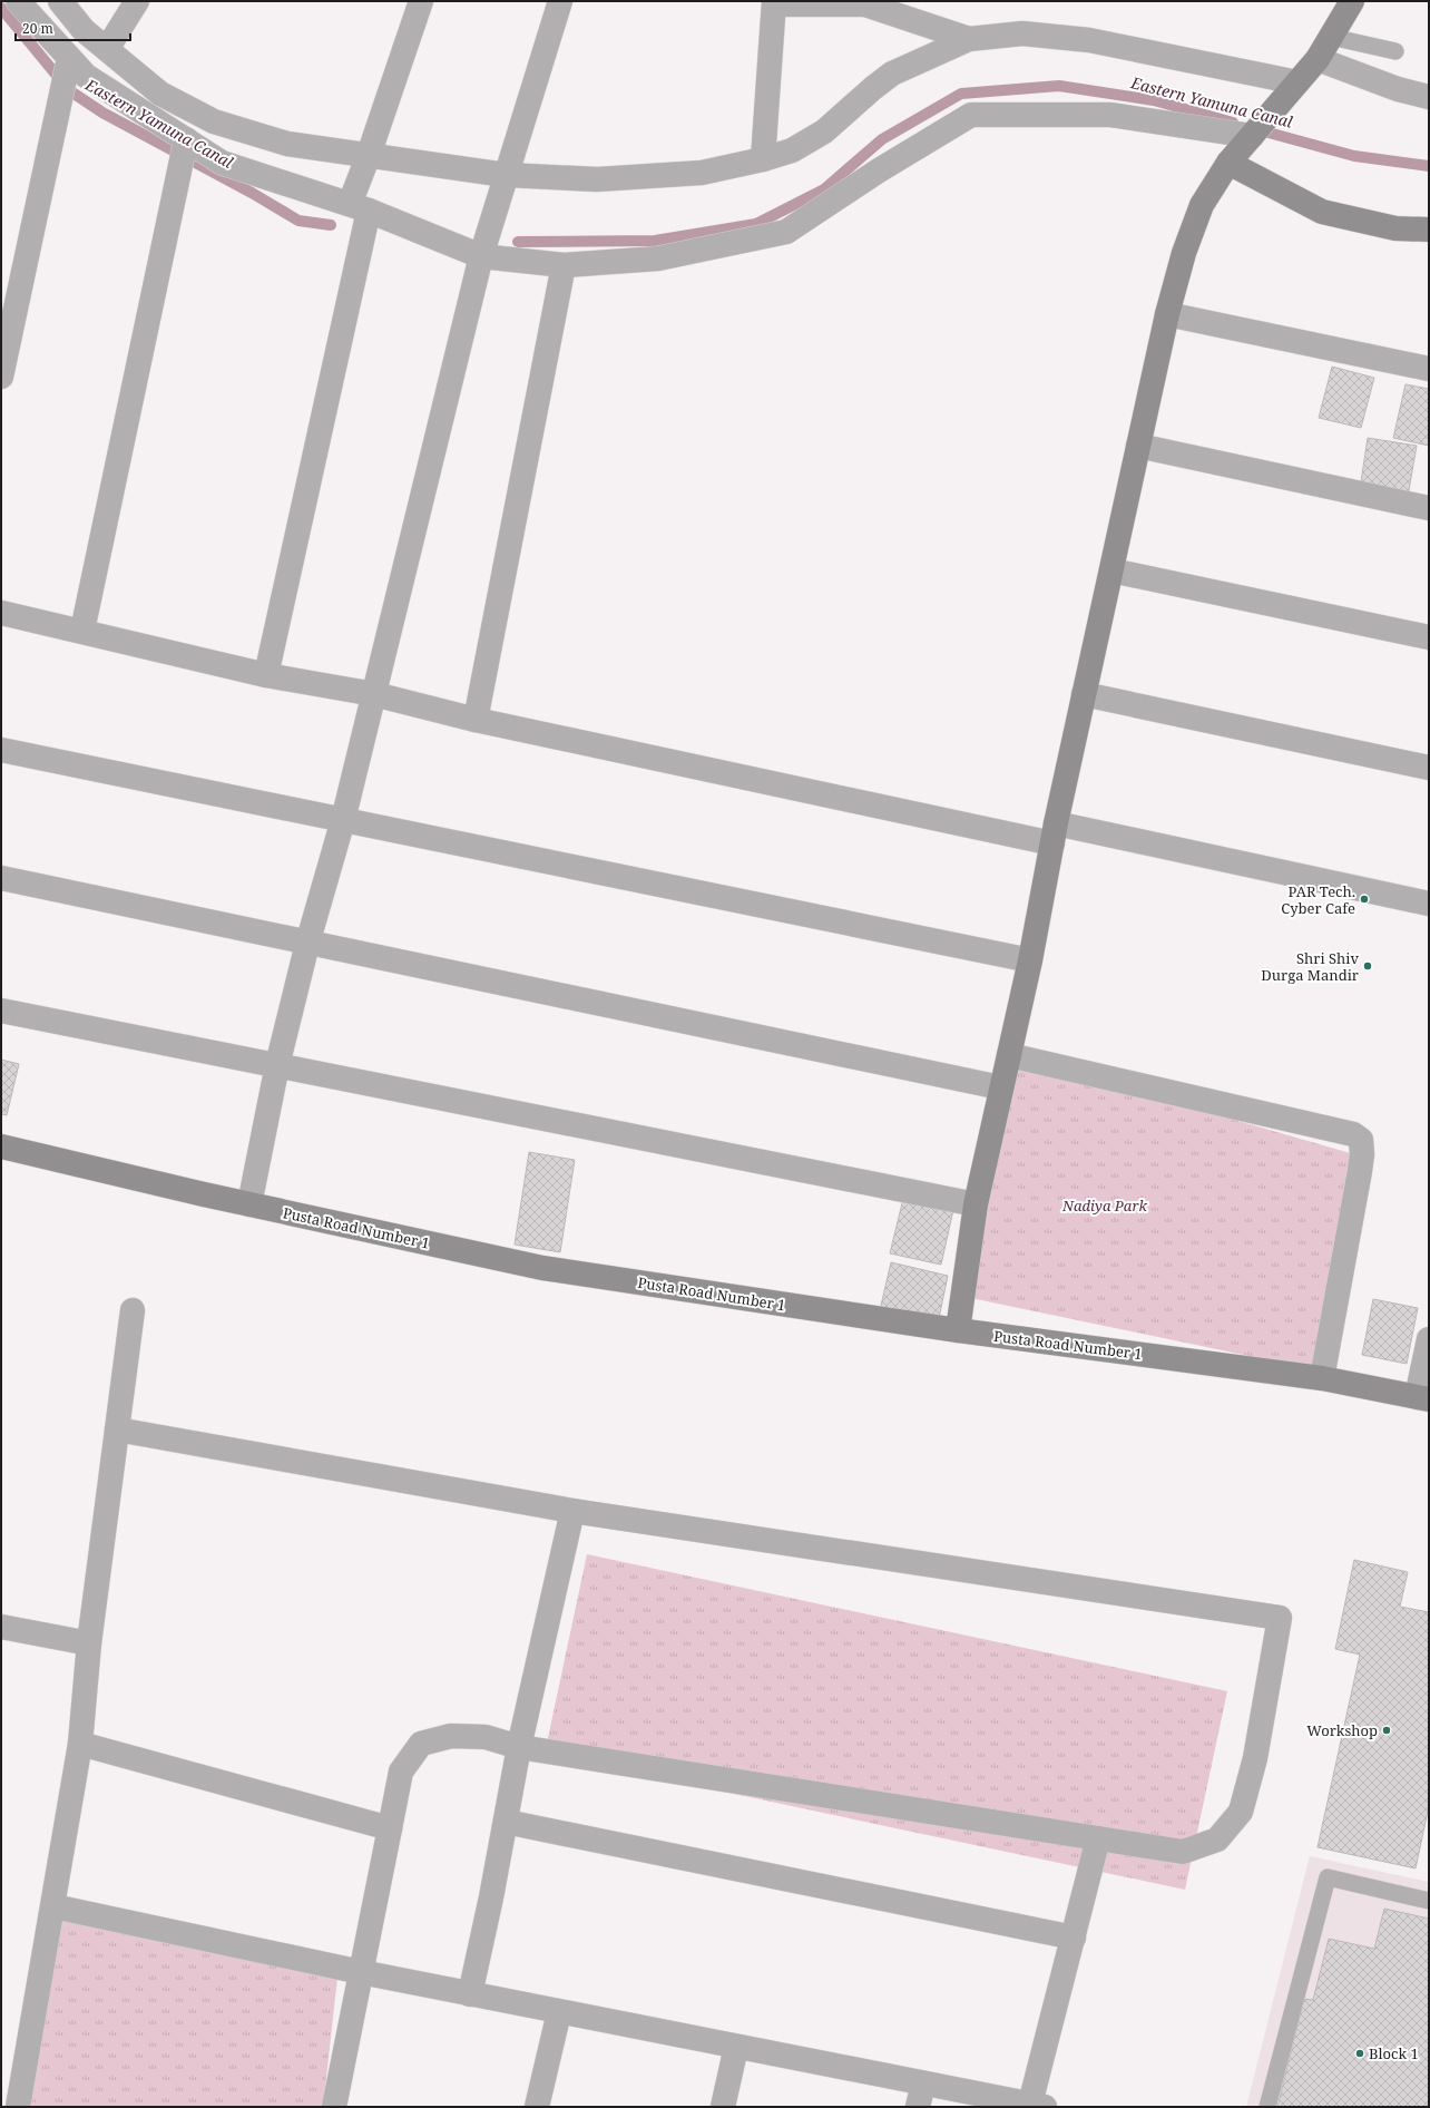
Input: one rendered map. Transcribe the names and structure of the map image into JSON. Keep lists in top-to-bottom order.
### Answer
{
  "streets": {
    "street": ["Pusta Road Number 1"]
  },
  "water": ["Eastern Yamuna Canal"],
  "parks": ["Nadiya Park"],
  "places": [
    "PAR Tech. Cyber Cafe",
    "Shri Shiv Durga Mandir",
    "Workshop",
    "Block 1"
  ],
  "scale_bar": "20 m"
}
